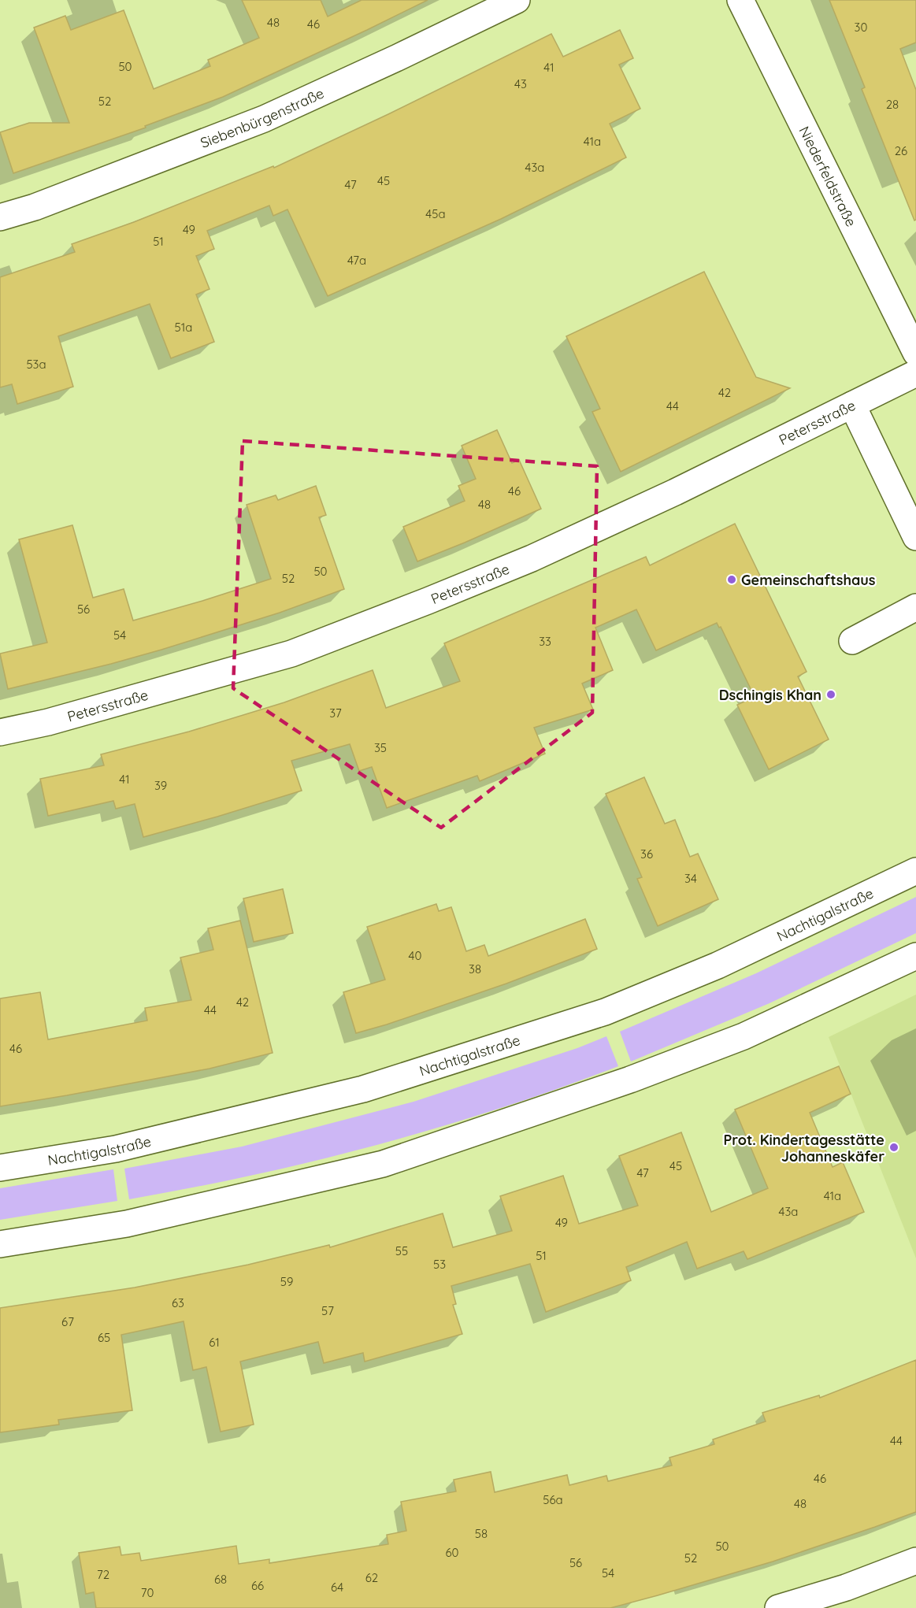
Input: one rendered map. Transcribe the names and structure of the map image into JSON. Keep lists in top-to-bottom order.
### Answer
{
  "streets": {
    "street": [
      "Siebenbürgenstraße",
      "Niederfeldstraße",
      "Petersstraße",
      "Nachtigalstraße"
    ]
  },
  "places": ["Gemeinschaftshaus", "Dschingis Khan", "Prot. Kindertagesstätte Johanneskäfer"],
  "house_numbers": [
    "48",
    "46",
    "30",
    "50",
    "41",
    "43",
    "52",
    "28",
    "41a",
    "26",
    "43a",
    "45",
    "47",
    "45a",
    "49",
    "51",
    "47a",
    "51a",
    "53a",
    "42",
    "44",
    "46",
    "48",
    "50",
    "52",
    "56",
    "54",
    "33",
    "37",
    "35",
    "41",
    "39",
    "36",
    "34",
    "40",
    "38",
    "42",
    "44",
    "46",
    "45",
    "47",
    "41a",
    "43a",
    "49",
    "55",
    "51",
    "53",
    "59",
    "63",
    "57",
    "67",
    "65",
    "61",
    "44",
    "46",
    "56a",
    "48",
    "58",
    "50",
    "60",
    "52",
    "56",
    "54",
    "72",
    "62",
    "68",
    "66",
    "64",
    "70"
  ]
}
